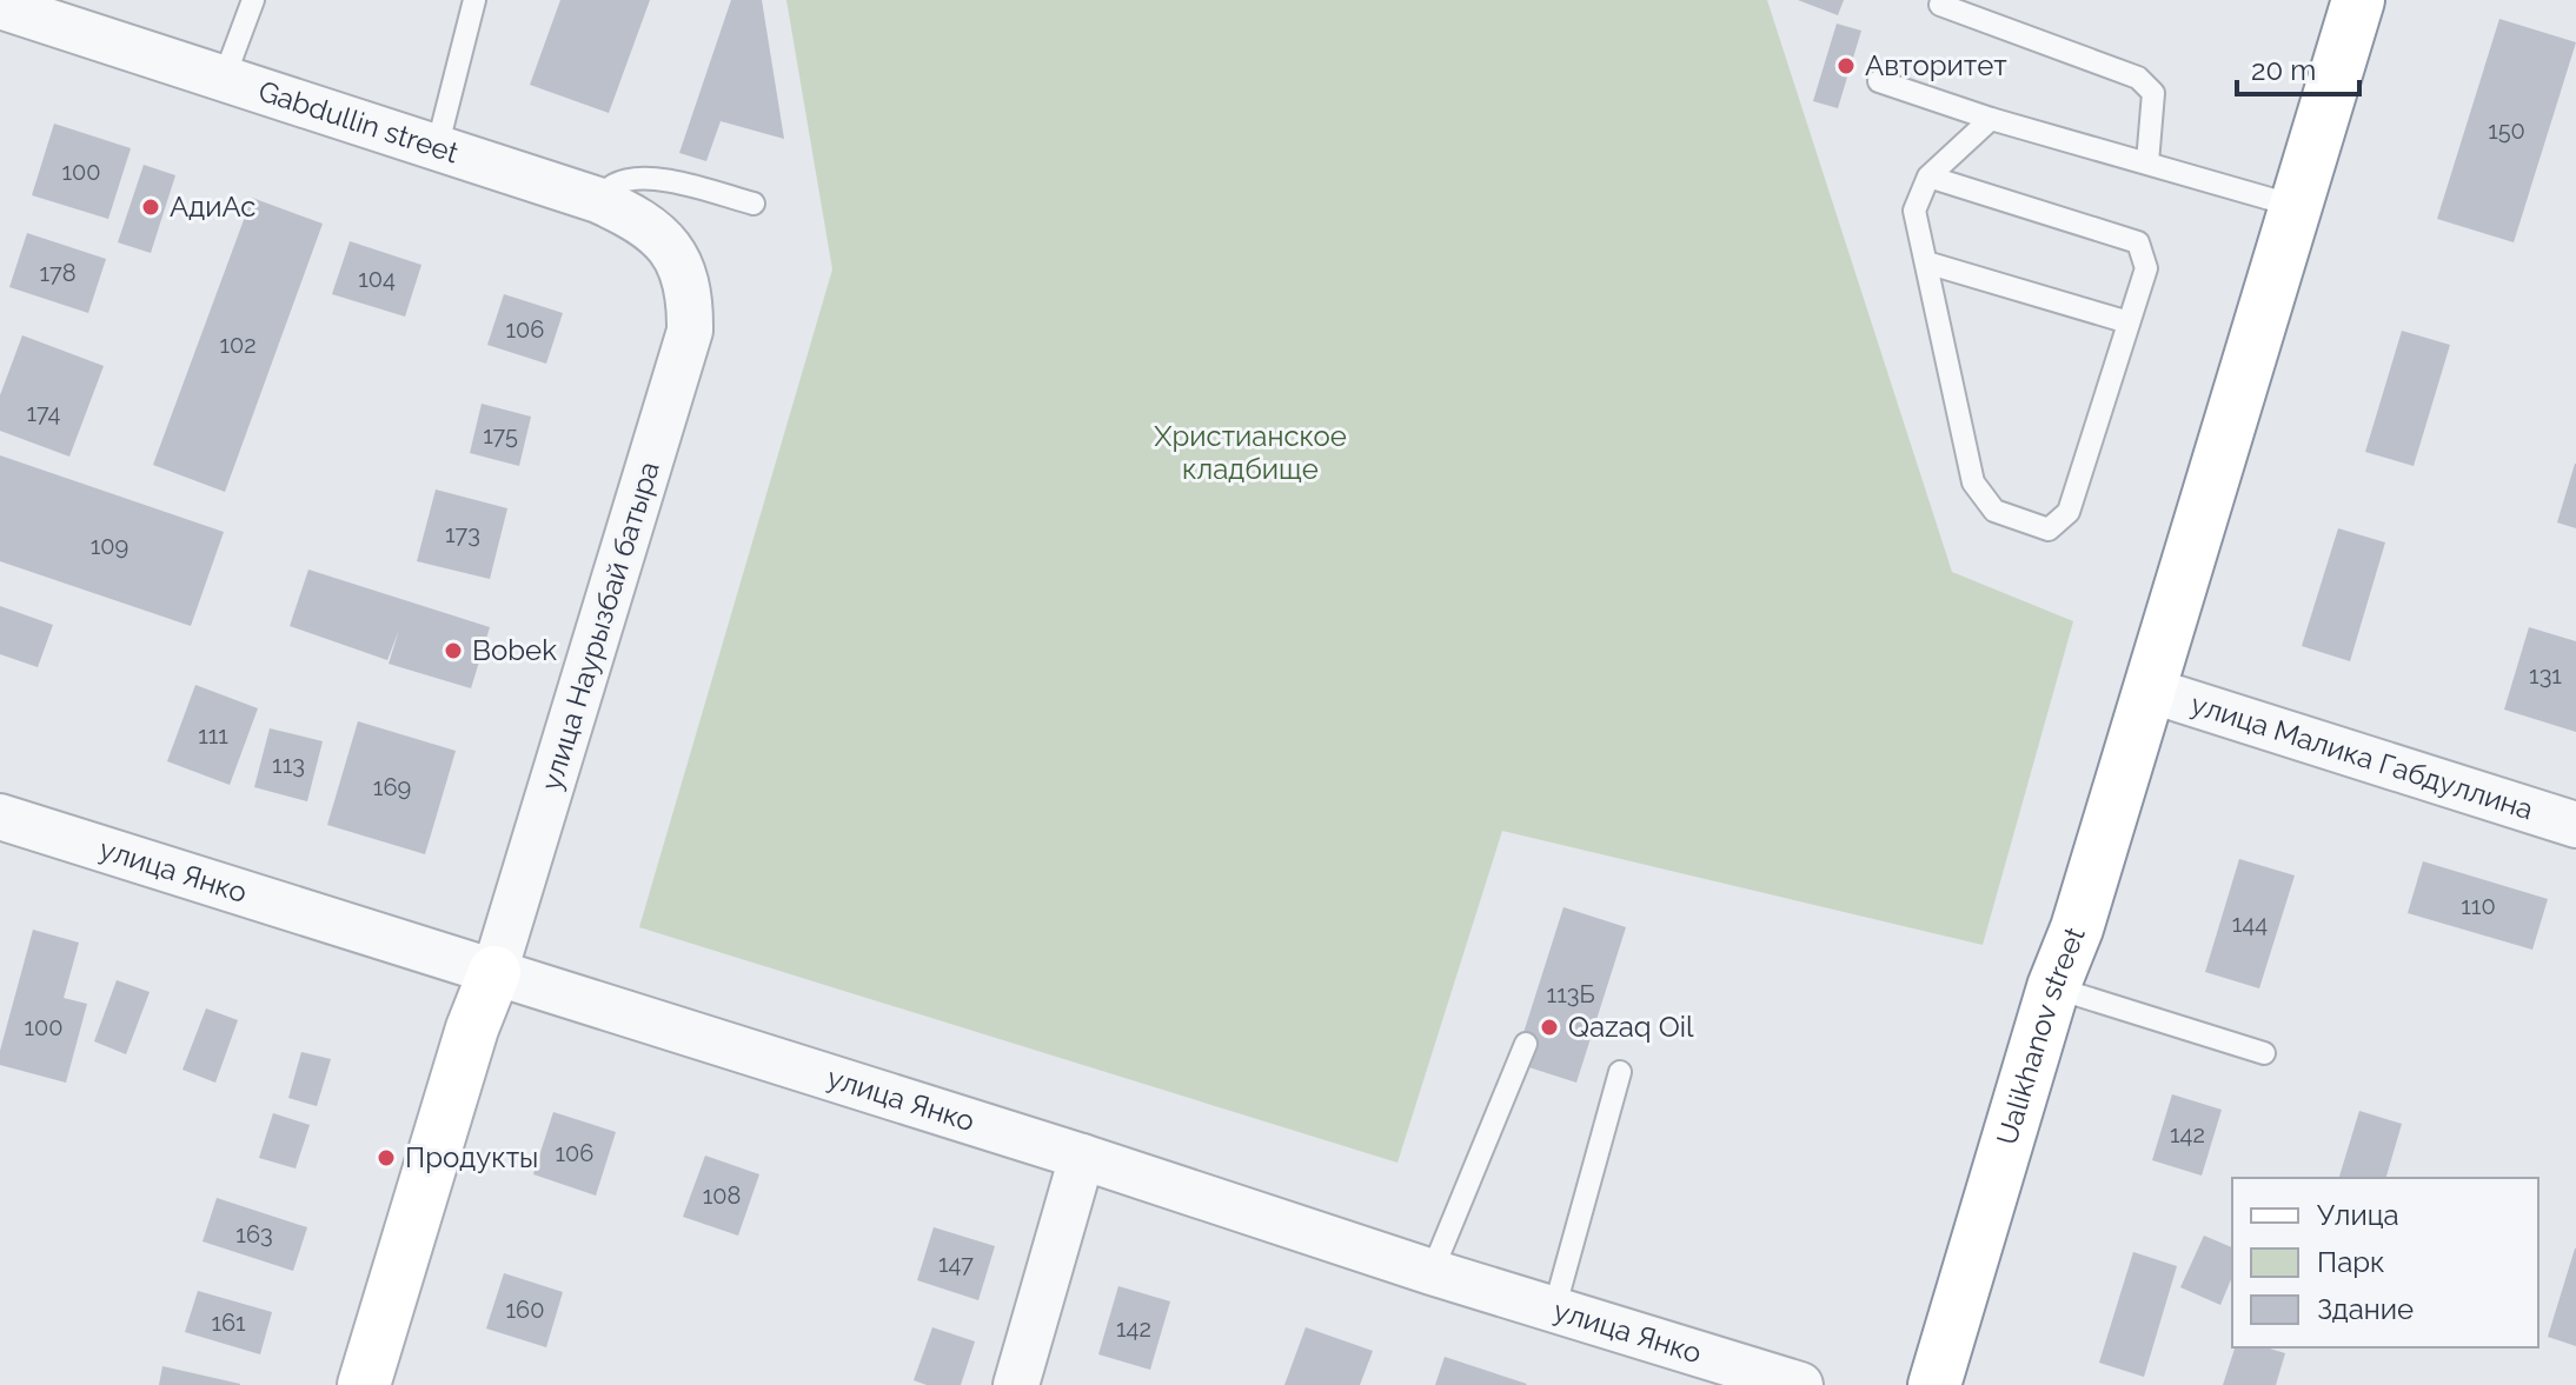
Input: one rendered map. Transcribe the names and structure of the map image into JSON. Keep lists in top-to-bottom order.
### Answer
{
  "streets": {
    "main road": ["Ualikhanov street"],
    "street": [
      "Gabdullin street",
      "улица Наурызбай батыра",
      "улица Малика Габдуллина",
      "улица Янко"
    ]
  },
  "crossings": [
    ["Gabdullin street", "улица Наурызбай батыра"],
    ["улица Наурызбай батыра", "улица Янко"],
    ["улица Малика Габдуллина", "Ualikhanov street"]
  ],
  "parks": ["Христианское кладбище"],
  "places": [
    "Авторитет",
    "АдиАс",
    "Bobek",
    "Qazaq Oil",
    "Продукты"
  ],
  "house_numbers": [
    "150",
    "100",
    "178",
    "104",
    "106",
    "102",
    "174",
    "175",
    "173",
    "109",
    "131",
    "111",
    "113",
    "169",
    "110",
    "144",
    "113Б",
    "100",
    "142",
    "106",
    "108",
    "163",
    "147",
    "160",
    "161",
    "142"
  ],
  "legend": ["Улица", "Парк", "Здание"],
  "scale_bar": "20 m"
}
